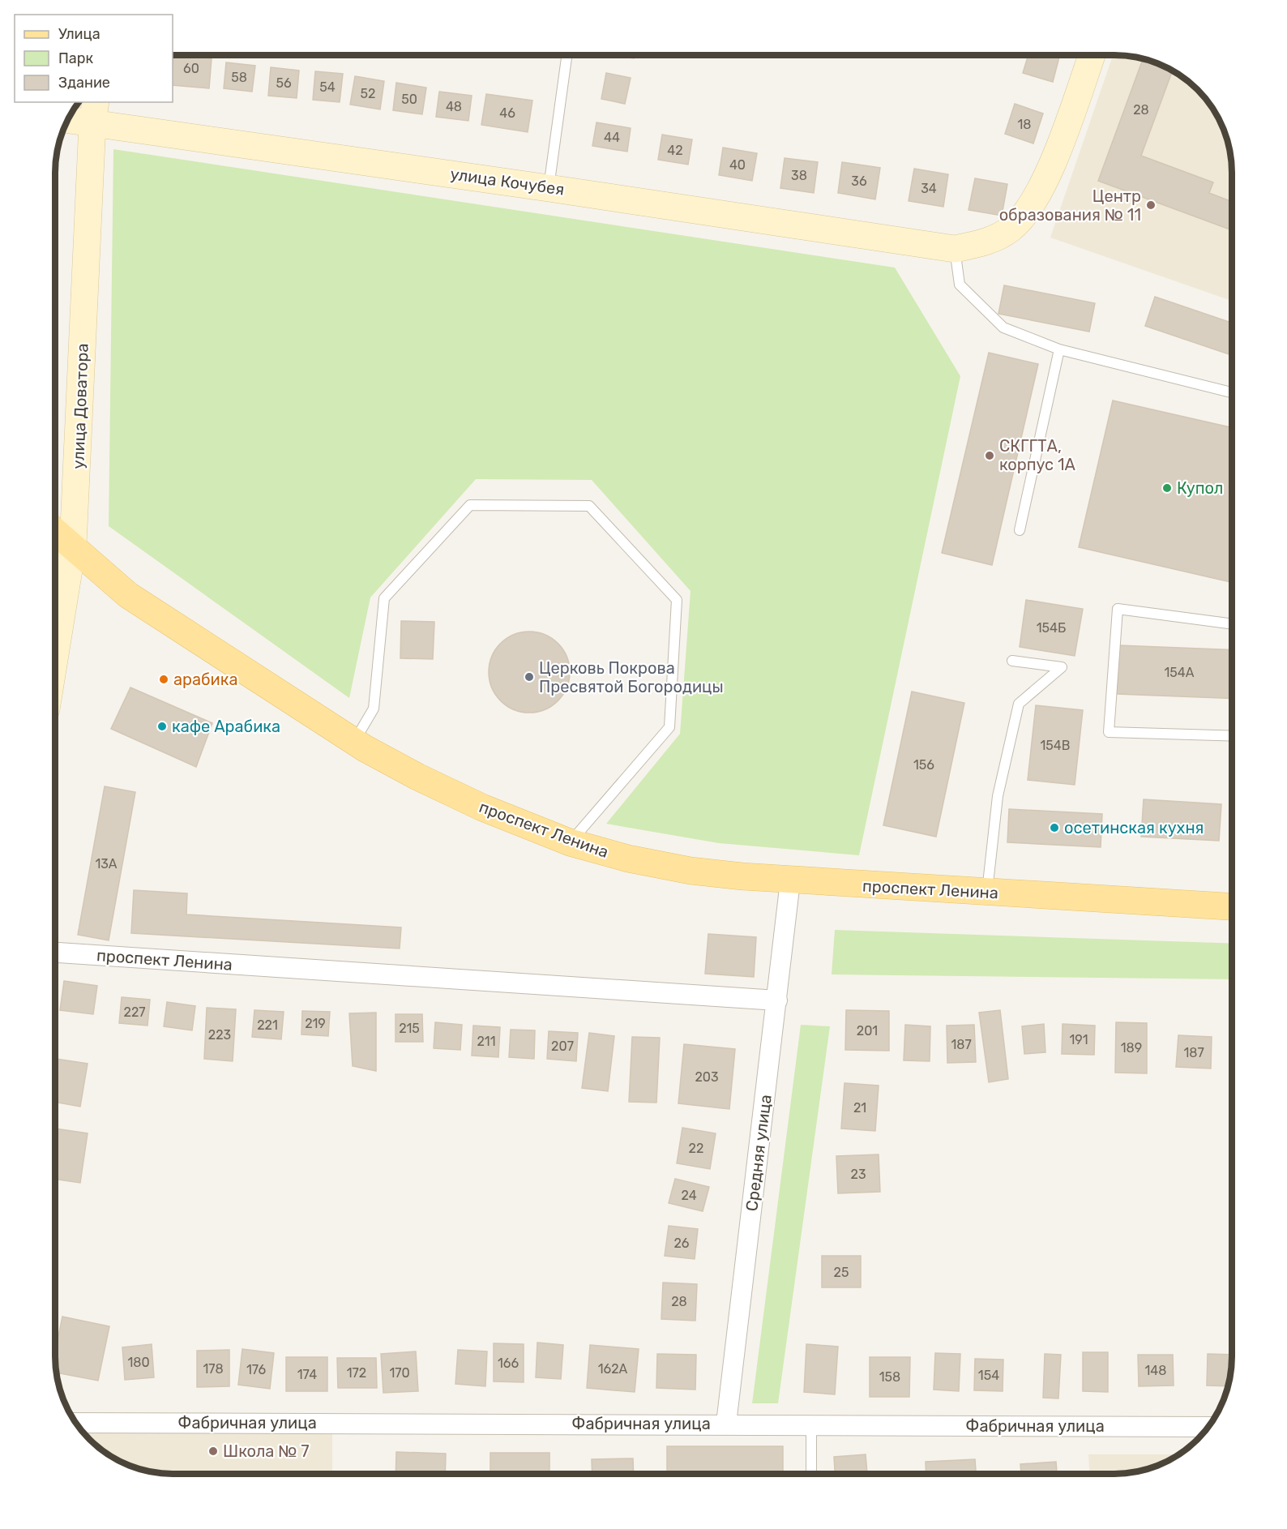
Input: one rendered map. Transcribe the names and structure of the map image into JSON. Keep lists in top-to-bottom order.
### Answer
{
  "streets": {
    "main road": ["проспект Ленина"],
    "street": [
      "улица Кочубея",
      "улица Доватора",
      "Средняя улица",
      "Фабричная улица"
    ]
  },
  "crossings": [
    ["улица Кочубея", "улица Доватора"],
    ["улица Доватора", "проспект Ленина"],
    ["проспект Ленина", "Средняя улица"],
    ["Средняя улица", "Фабричная улица"]
  ],
  "places": [
    "Центр образования № 11",
    "СКГГТА, корпус 1А",
    "Купол",
    "Церковь Покрова Пресвятой Богородицы",
    "арабика",
    "кафе Арабика",
    "осетинская кухня",
    "Школа № 7"
  ],
  "house_numbers": [
    "60",
    "58",
    "56",
    "54",
    "52",
    "50",
    "48",
    "28",
    "46",
    "18",
    "44",
    "42",
    "40",
    "38",
    "36",
    "34",
    "154Б",
    "154А",
    "154В",
    "156",
    "13А",
    "227",
    "219",
    "221",
    "215",
    "201",
    "223",
    "191",
    "211",
    "187",
    "207",
    "189",
    "187",
    "203",
    "21",
    "22",
    "23",
    "24",
    "26",
    "25",
    "28",
    "180",
    "166",
    "178",
    "162А",
    "176",
    "148",
    "172",
    "170",
    "174",
    "154",
    "158"
  ],
  "legend": ["Улица", "Парк", "Здание"]
}
